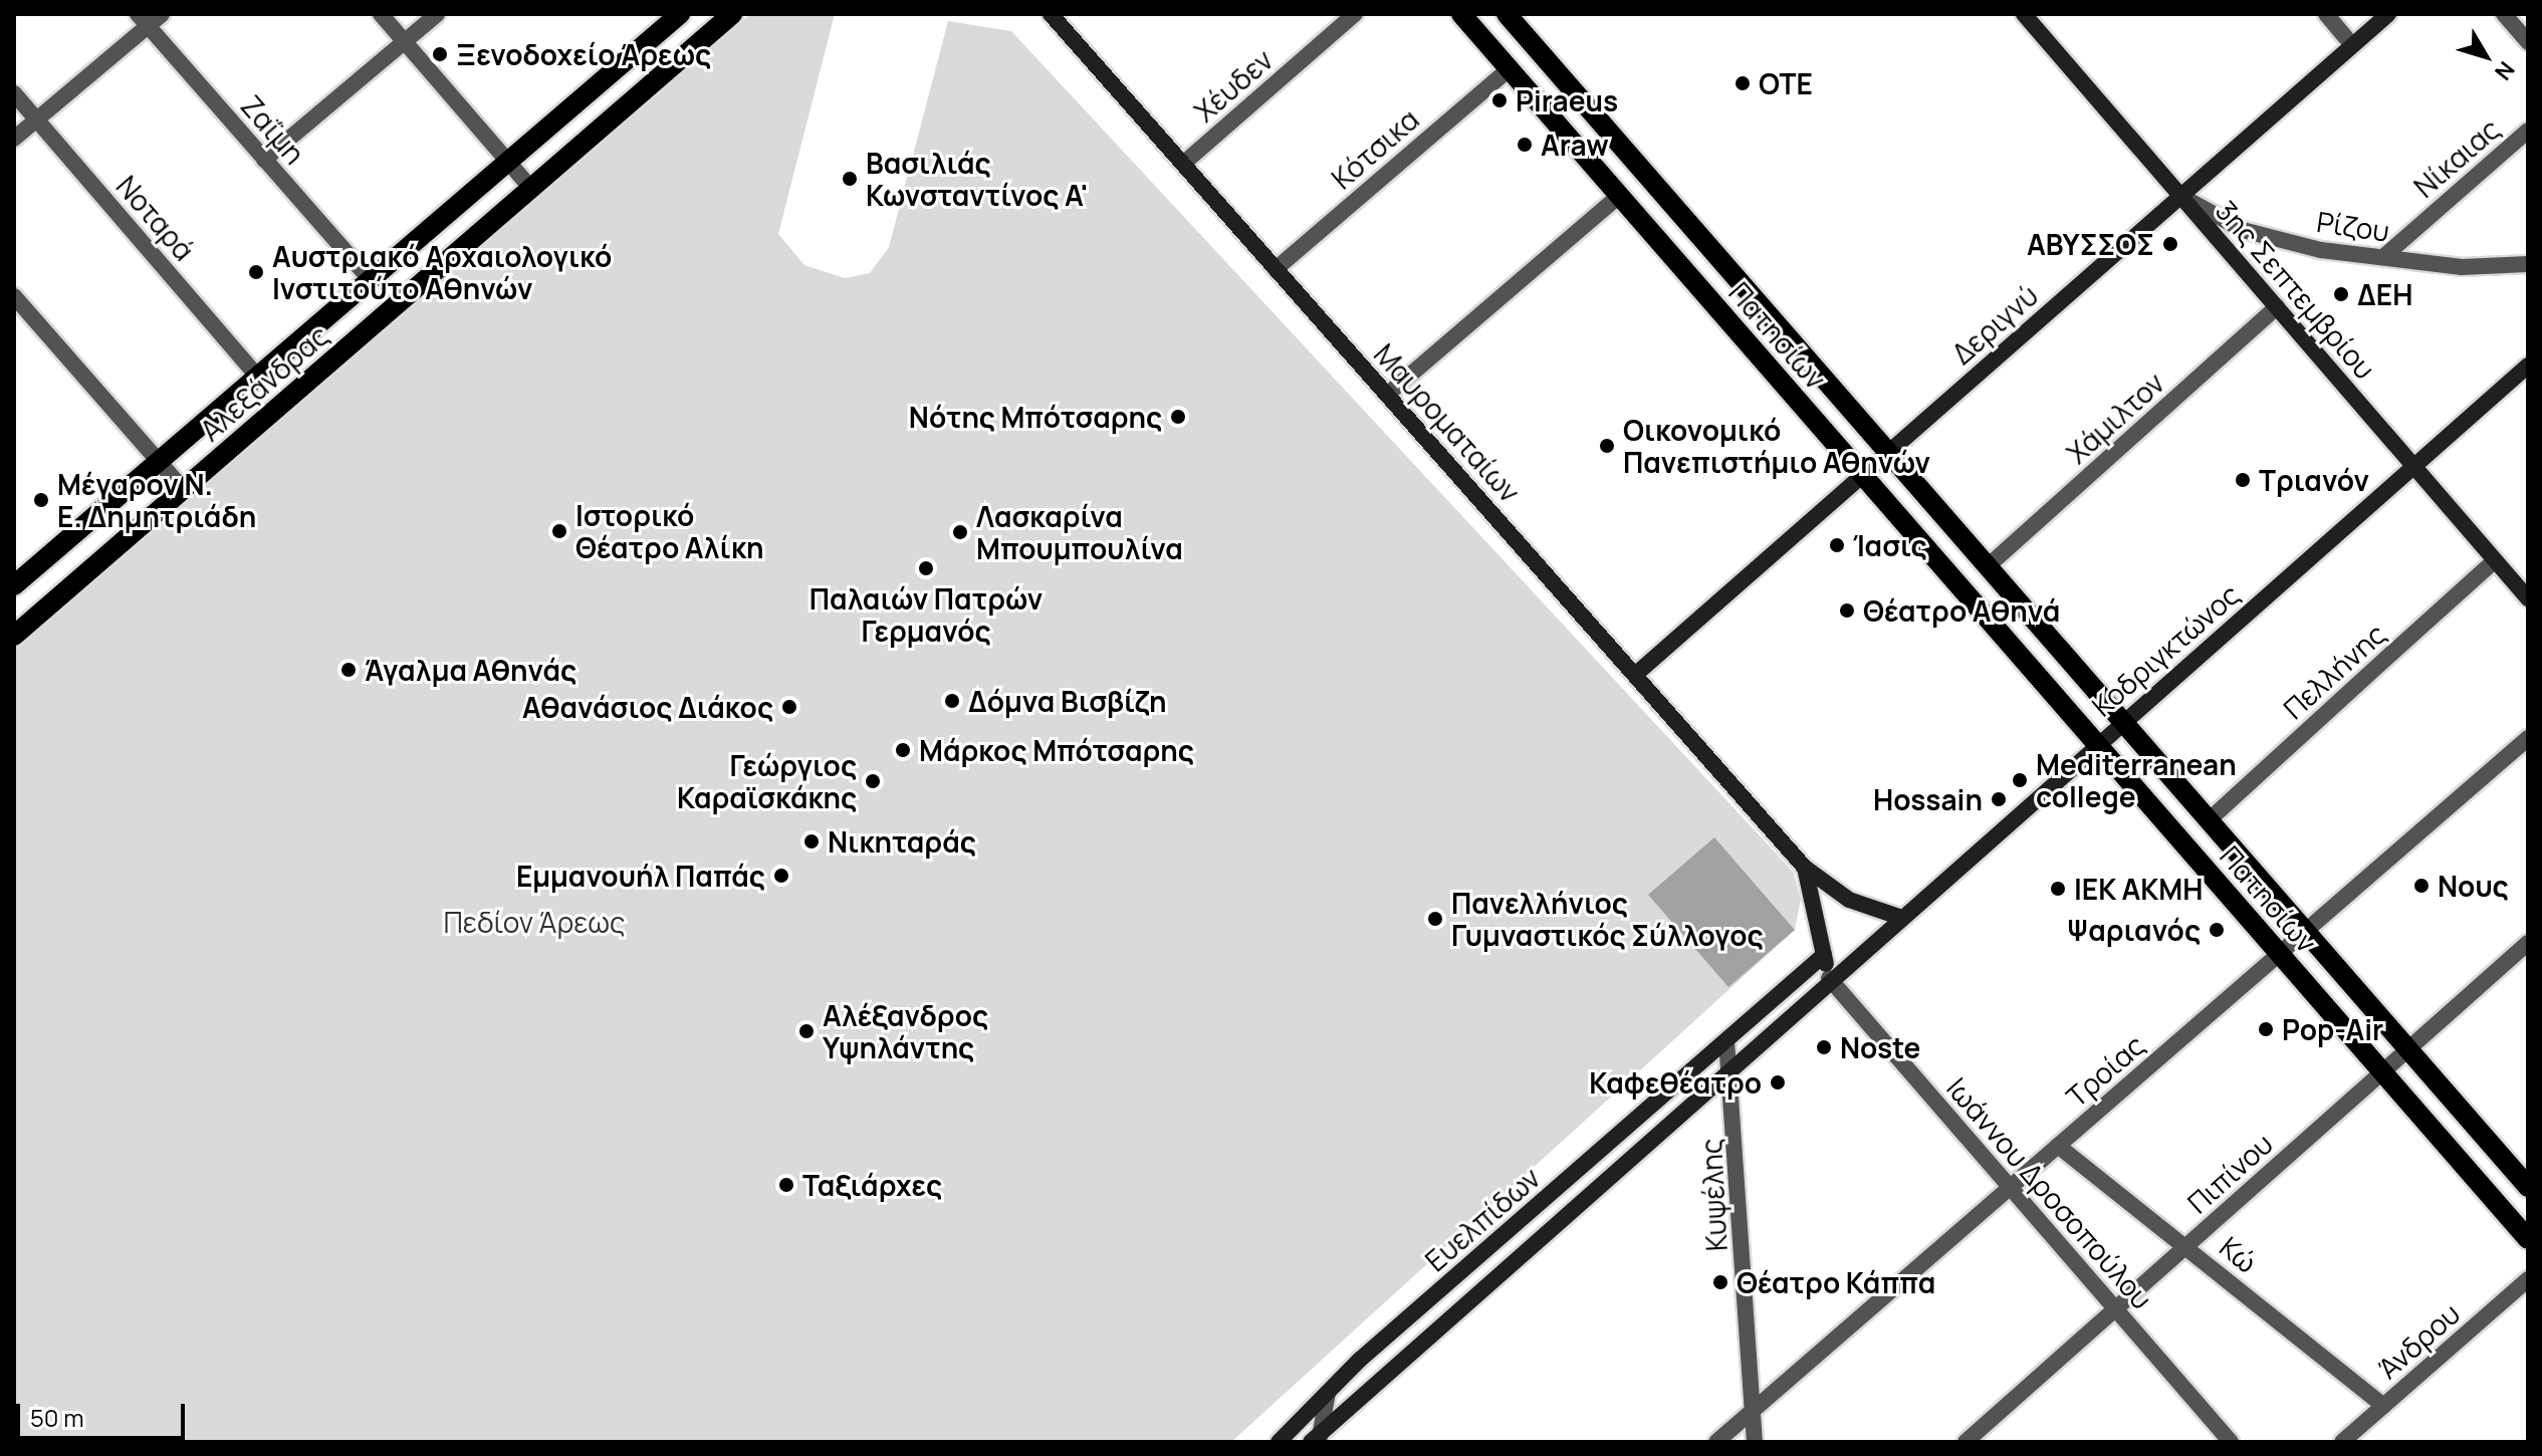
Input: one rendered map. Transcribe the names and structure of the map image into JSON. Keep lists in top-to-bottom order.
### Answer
{
  "streets": {
    "main road": [
      "3ης Σεπτεμβρίου",
      "Δεριγνύ",
      "Πατησίων",
      "Αλεξάνδρας",
      "Μαυροματαίων",
      "Κοδριγκτώνος",
      "Ευελπίδων"
    ],
    "street": [
      "Χέυδεν",
      "Ζαΐμη",
      "Κότσικα",
      "Νίκαιας",
      "Νοταρά",
      "Ρίζου",
      "Χάμιλτον",
      "Πελλήνης",
      "Τροίας",
      "Πιπίνου",
      "Ιωάννου Δροσοπούλου",
      "Κυψέλης",
      "Κώ",
      "Άνδρου"
    ]
  },
  "crossings": [
    ["Χέυδεν", "Μαυροματαίων"],
    ["Ζαΐμη", "Αλεξάνδρας"],
    ["Κότσικα", "Πατησίων"],
    ["Κότσικα", "Μαυροματαίων"],
    ["Νίκαιας", "Ρίζου"],
    ["Νοταρά", "Αλεξάνδρας"],
    ["Ρίζου", "3ης Σεπτεμβρίου"],
    ["Ρίζου", "Δεριγνύ"],
    ["3ης Σεπτεμβρίου", "Δεριγνύ"],
    ["3ης Σεπτεμβρίου", "Χάμιλτον"],
    ["3ης Σεπτεμβρίου", "Κοδριγκτώνος"],
    ["3ης Σεπτεμβρίου", "Πελλήνης"],
    ["Δεριγνύ", "Πατησίων"],
    ["Δεριγνύ", "Μαυροματαίων"],
    ["Πατησίων", "Χάμιλτον"],
    ["Πατησίων", "Κοδριγκτώνος"],
    ["Πατησίων", "Πελλήνης"],
    ["Πατησίων", "Τροίας"],
    ["Πατησίων", "Πιπίνου"],
    ["Μαυροματαίων", "Κοδριγκτώνος"],
    ["Μαυροματαίων", "Ιωάννου Δροσοπούλου"],
    ["Κοδριγκτώνος", "Ιωάννου Δροσοπούλου"],
    ["Κοδριγκτώνος", "Κυψέλης"],
    ["Κοδριγκτώνος", "Ευελπίδων"],
    ["Τροίας", "Ιωάννου Δροσοπούλου"],
    ["Τροίας", "Κυψέλης"],
    ["Τροίας", "Κώ"],
    ["Πιπίνου", "Ιωάννου Δροσοπούλου"],
    ["Πιπίνου", "Κώ"],
    ["Κυψέλης", "Ευελπίδων"],
    ["Κώ", "Άνδρου"]
  ],
  "parks": ["Πεδίον Άρεως"],
  "places": [
    "Ξενοδοχείο Άρεως",
    "ΟΤΕ",
    "Piraeus",
    "Araw",
    "Βασιλιάς Κωνσταντίνος Α'",
    "ΑΒΥΣΣΟΣ",
    "Αυστριακό Αρχαιολογικό Ινστιτούτο Αθηνών",
    "ΔΕΗ",
    "Νότης Μπότσαρης",
    "Οικονομικό Πανεπιστήμιο Αθηνών",
    "Τριανόν",
    "Μέγαρον Ν. Ε. Δημητριάδη",
    "Ιστορικό Θέατρο Αλίκη",
    "Λασκαρίνα Μπουμπουλίνα",
    "Ίασις",
    "Παλαιών Πατρών Γερμανός",
    "Θέατρο Αθηνά",
    "Άγαλμα Αθηνάς",
    "Δόμνα Βισβίζη",
    "Αθανάσιος Διάκος",
    "Μάρκος Μπότσαρης",
    "Mediterranean college",
    "Γεώργιος Καραϊσκάκης",
    "Hossain",
    "Νικηταράς",
    "Εμμανουήλ Παπάς",
    "Νους",
    "ΙΕΚ ΑΚΜΗ",
    "Πανελλήνιος Γυμναστικός Σύλλογος",
    "Ψαριανός",
    "Pop-Air",
    "Αλέξανδρος Υψηλάντης",
    "Noste",
    "Καφεθέατρο",
    "Ταξιάρχες",
    "Θέατρο Κάππα"
  ],
  "scale_bar": "50 m",
  "north": "bottom right"
}
